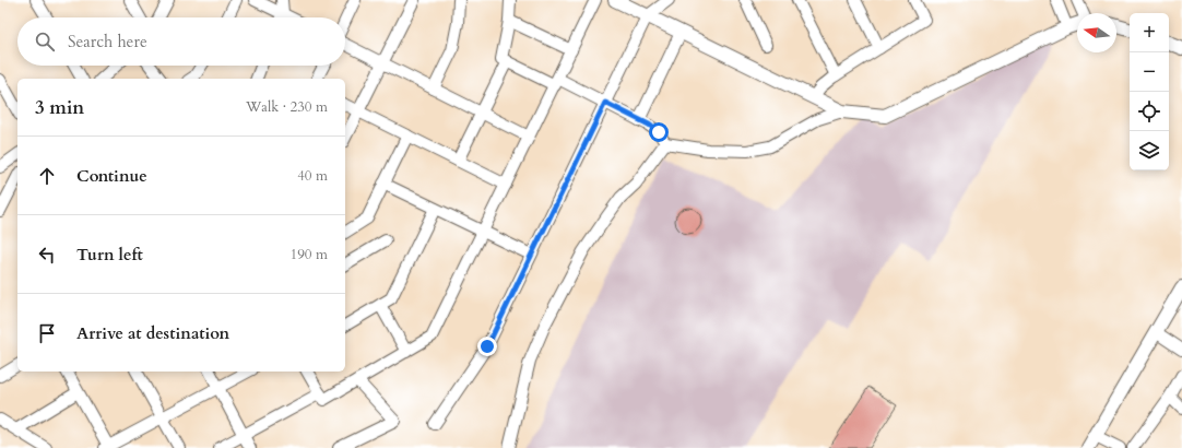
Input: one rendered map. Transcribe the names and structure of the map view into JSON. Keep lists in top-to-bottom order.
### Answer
{
  "north": "left",
  "page": {
    "map_buttons": ["+", "−"],
    "search": "Search here",
    "heading": ["3 min", "Walk · 230 m"],
    "list": [
      ["Continue", "40 m"],
      ["Turn left", "190 m"],
      "Arrive at destination"
    ]
  }
}
